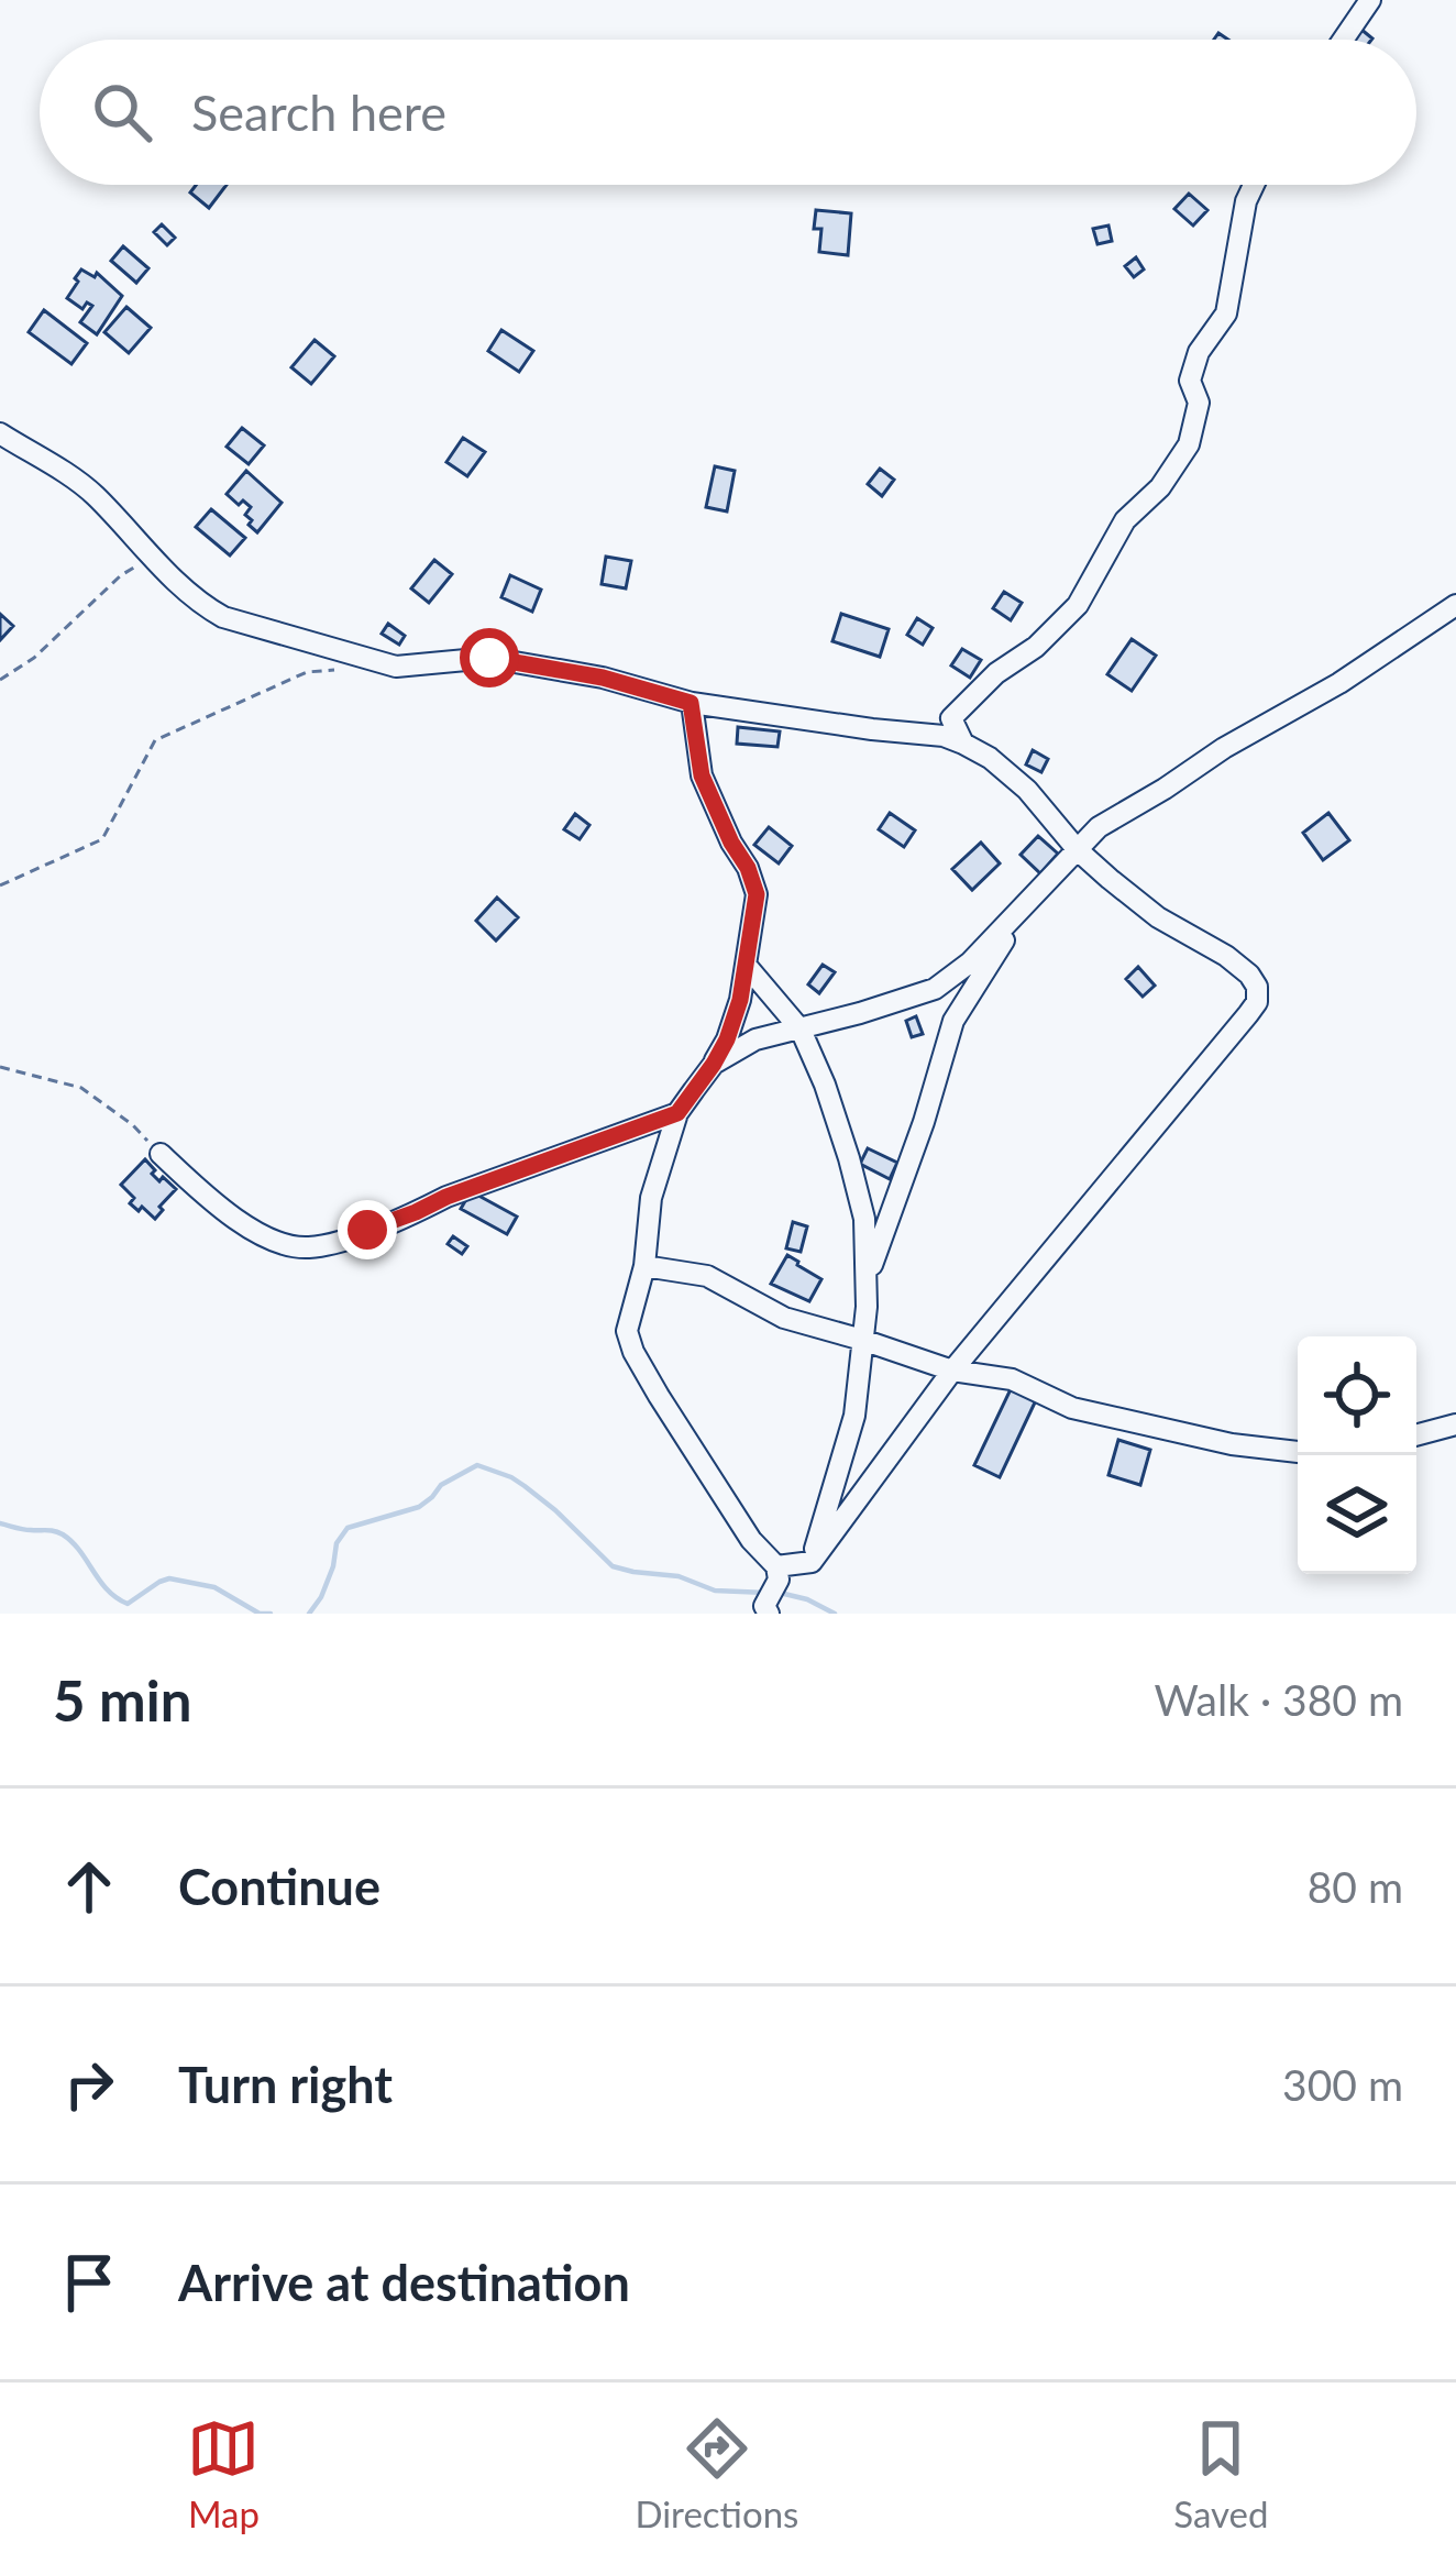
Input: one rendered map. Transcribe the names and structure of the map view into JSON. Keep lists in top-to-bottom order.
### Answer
{
  "page": {
    "search": "Search here",
    "heading": ["5 min", "Walk · 380 m"],
    "list": [
      ["Continue", "80 m"],
      ["Turn right", "300 m"],
      "Arrive at destination"
    ],
    "nav": ["Map", "Directions", "Saved"]
  }
}
